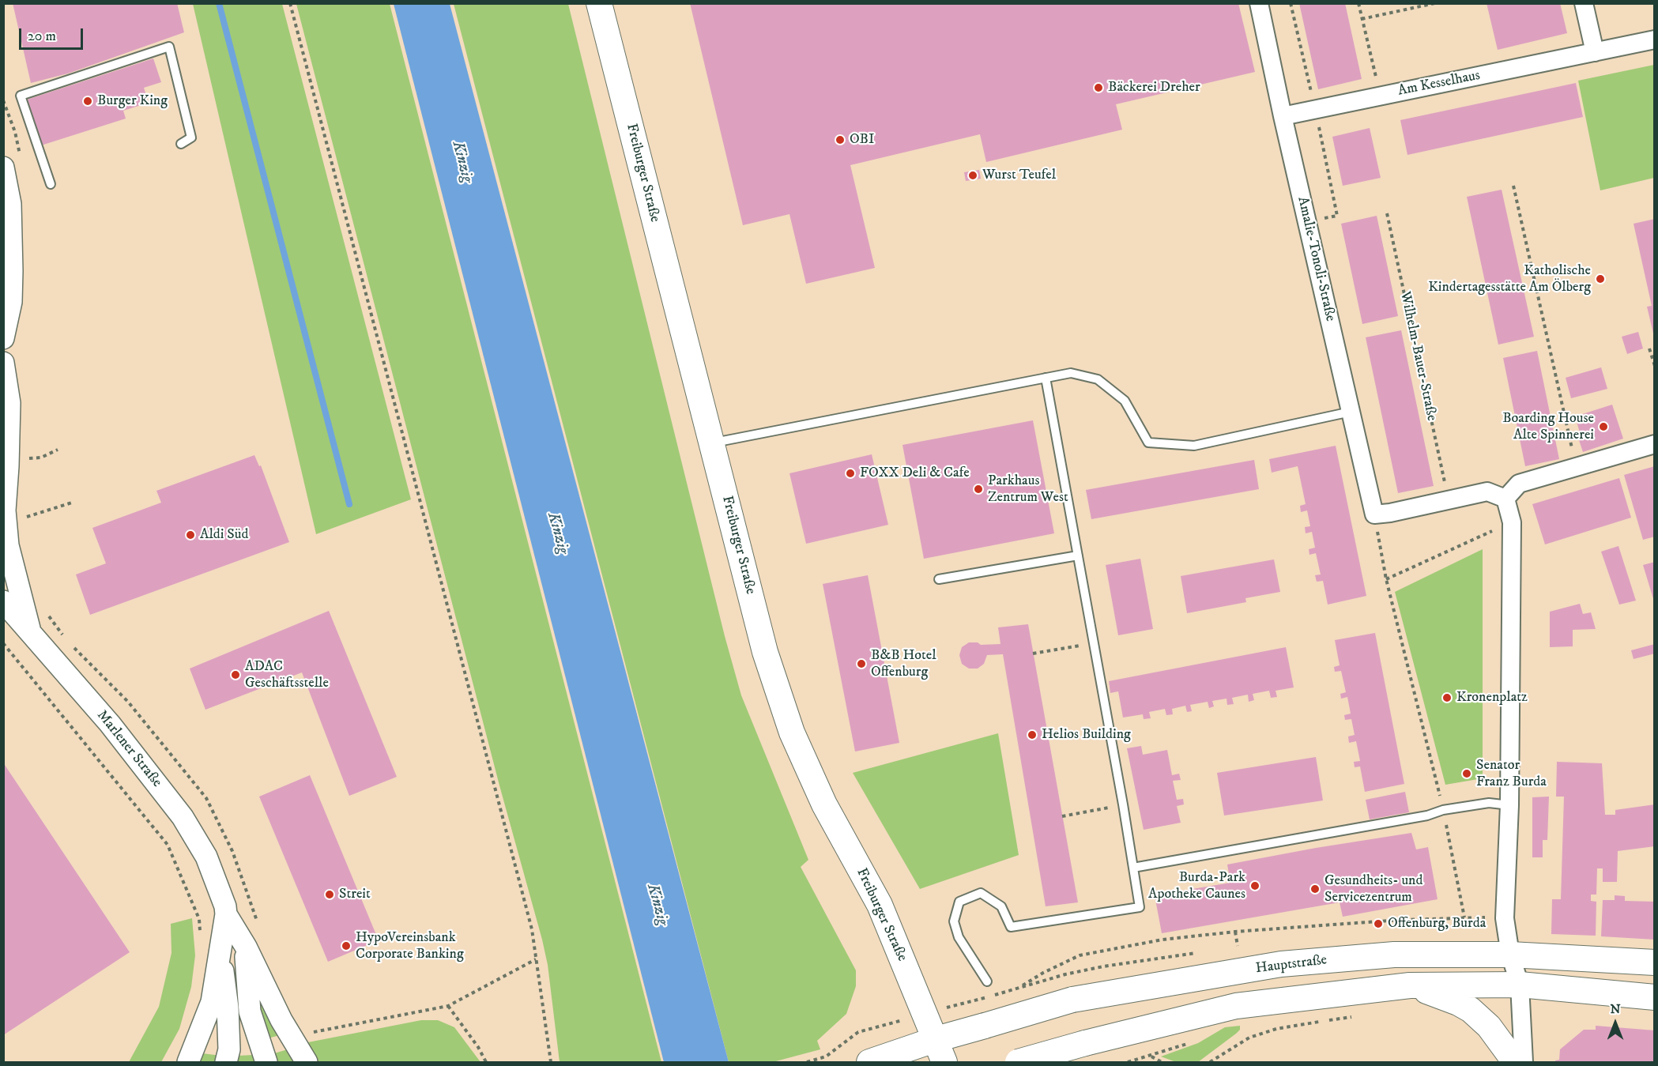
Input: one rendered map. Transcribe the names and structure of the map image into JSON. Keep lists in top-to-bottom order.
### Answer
{
  "streets": {
    "main road": ["Freiburger Straße", "Hauptstraße"],
    "street": ["Am Kesselhaus", "Amalie-Tonoli-Straße", "Marlener Straße"],
    "path": ["Wilhelm-Bauer-Straße"]
  },
  "crossings": [
    ["Am Kesselhaus", "Amalie-Tonoli-Straße"],
    ["Freiburger Straße", "Hauptstraße"]
  ],
  "water": ["Kinzig"],
  "places": [
    "Bäckerei Dreher",
    "Burger King",
    "OBI",
    "Wurst Teufel",
    "Katholische Kindertagesstätte Am Ölberg",
    "Boarding House Alte Spinnerei",
    "FOXX Deli & Cafe",
    "Parkhaus Zentrum West",
    "Aldi Süd",
    "B&B Hotel Offenburg",
    "ADAC Geschäftsstelle",
    "Kronenplatz",
    "Helios Building",
    "Senator Franz Burda",
    "Burda-Park Apotheke Caunes",
    "Gesundheits- und Servicezentrum",
    "Streit",
    "Offenburg, Burda",
    "HypoVereinsbank Corporate Banking"
  ],
  "scale_bar": "20 m",
  "north": "top"
}
